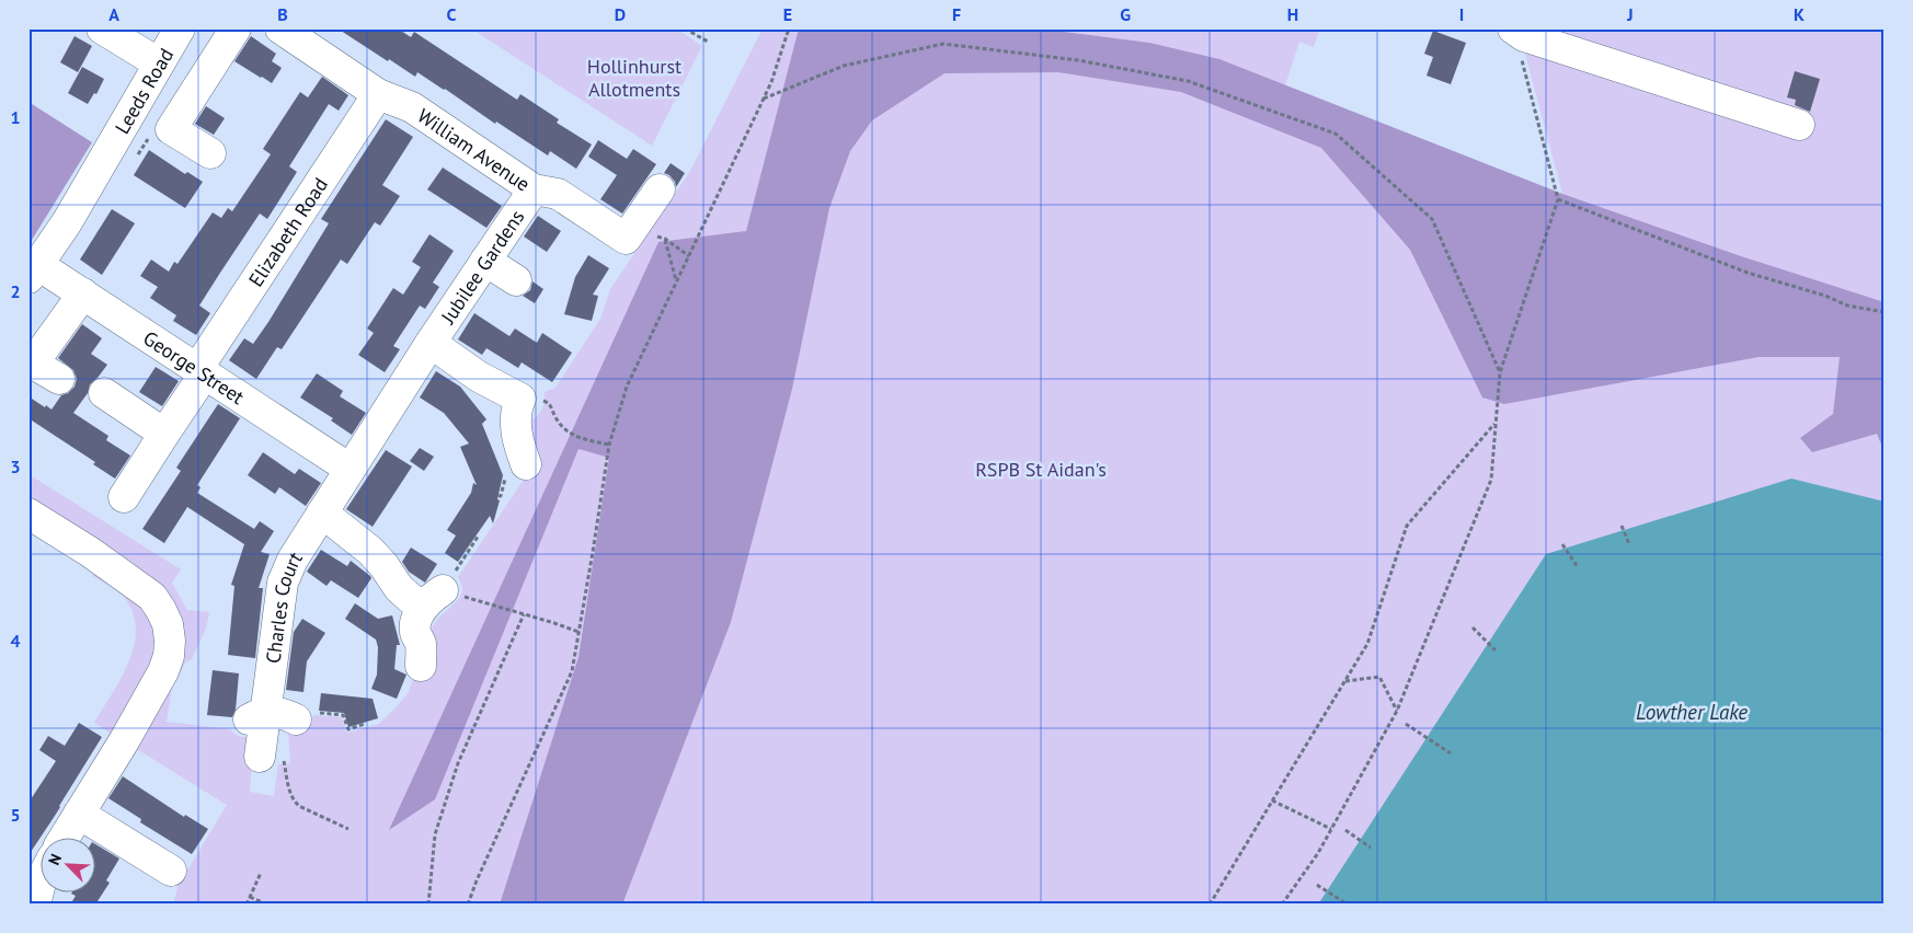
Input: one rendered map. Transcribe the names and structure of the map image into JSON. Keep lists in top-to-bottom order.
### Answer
{
  "streets": {
    "street": [
      "Leeds Road",
      "William Avenue",
      "Elizabeth Road",
      "Jubilee Gardens",
      "George Street",
      "Charles Court"
    ]
  },
  "crossings": [
    ["Leeds Road", "George Street"],
    ["William Avenue", "Elizabeth Road"],
    ["William Avenue", "Jubilee Gardens"],
    ["Elizabeth Road", "George Street"],
    ["Jubilee Gardens", "George Street"],
    ["Jubilee Gardens", "Charles Court"],
    ["George Street", "Charles Court"]
  ],
  "water": ["Lowther Lake"],
  "parks": ["Hollinhurst Allotments", "RSPB St Aidan's"],
  "north": "top left",
  "grid": {
    "columns": [
      "A",
      "B",
      "C",
      "D",
      "E",
      "F",
      "G",
      "H",
      "I",
      "J",
      "K"
    ],
    "rows": [
      "1",
      "2",
      "3",
      "4",
      "5"
    ]
  }
}
